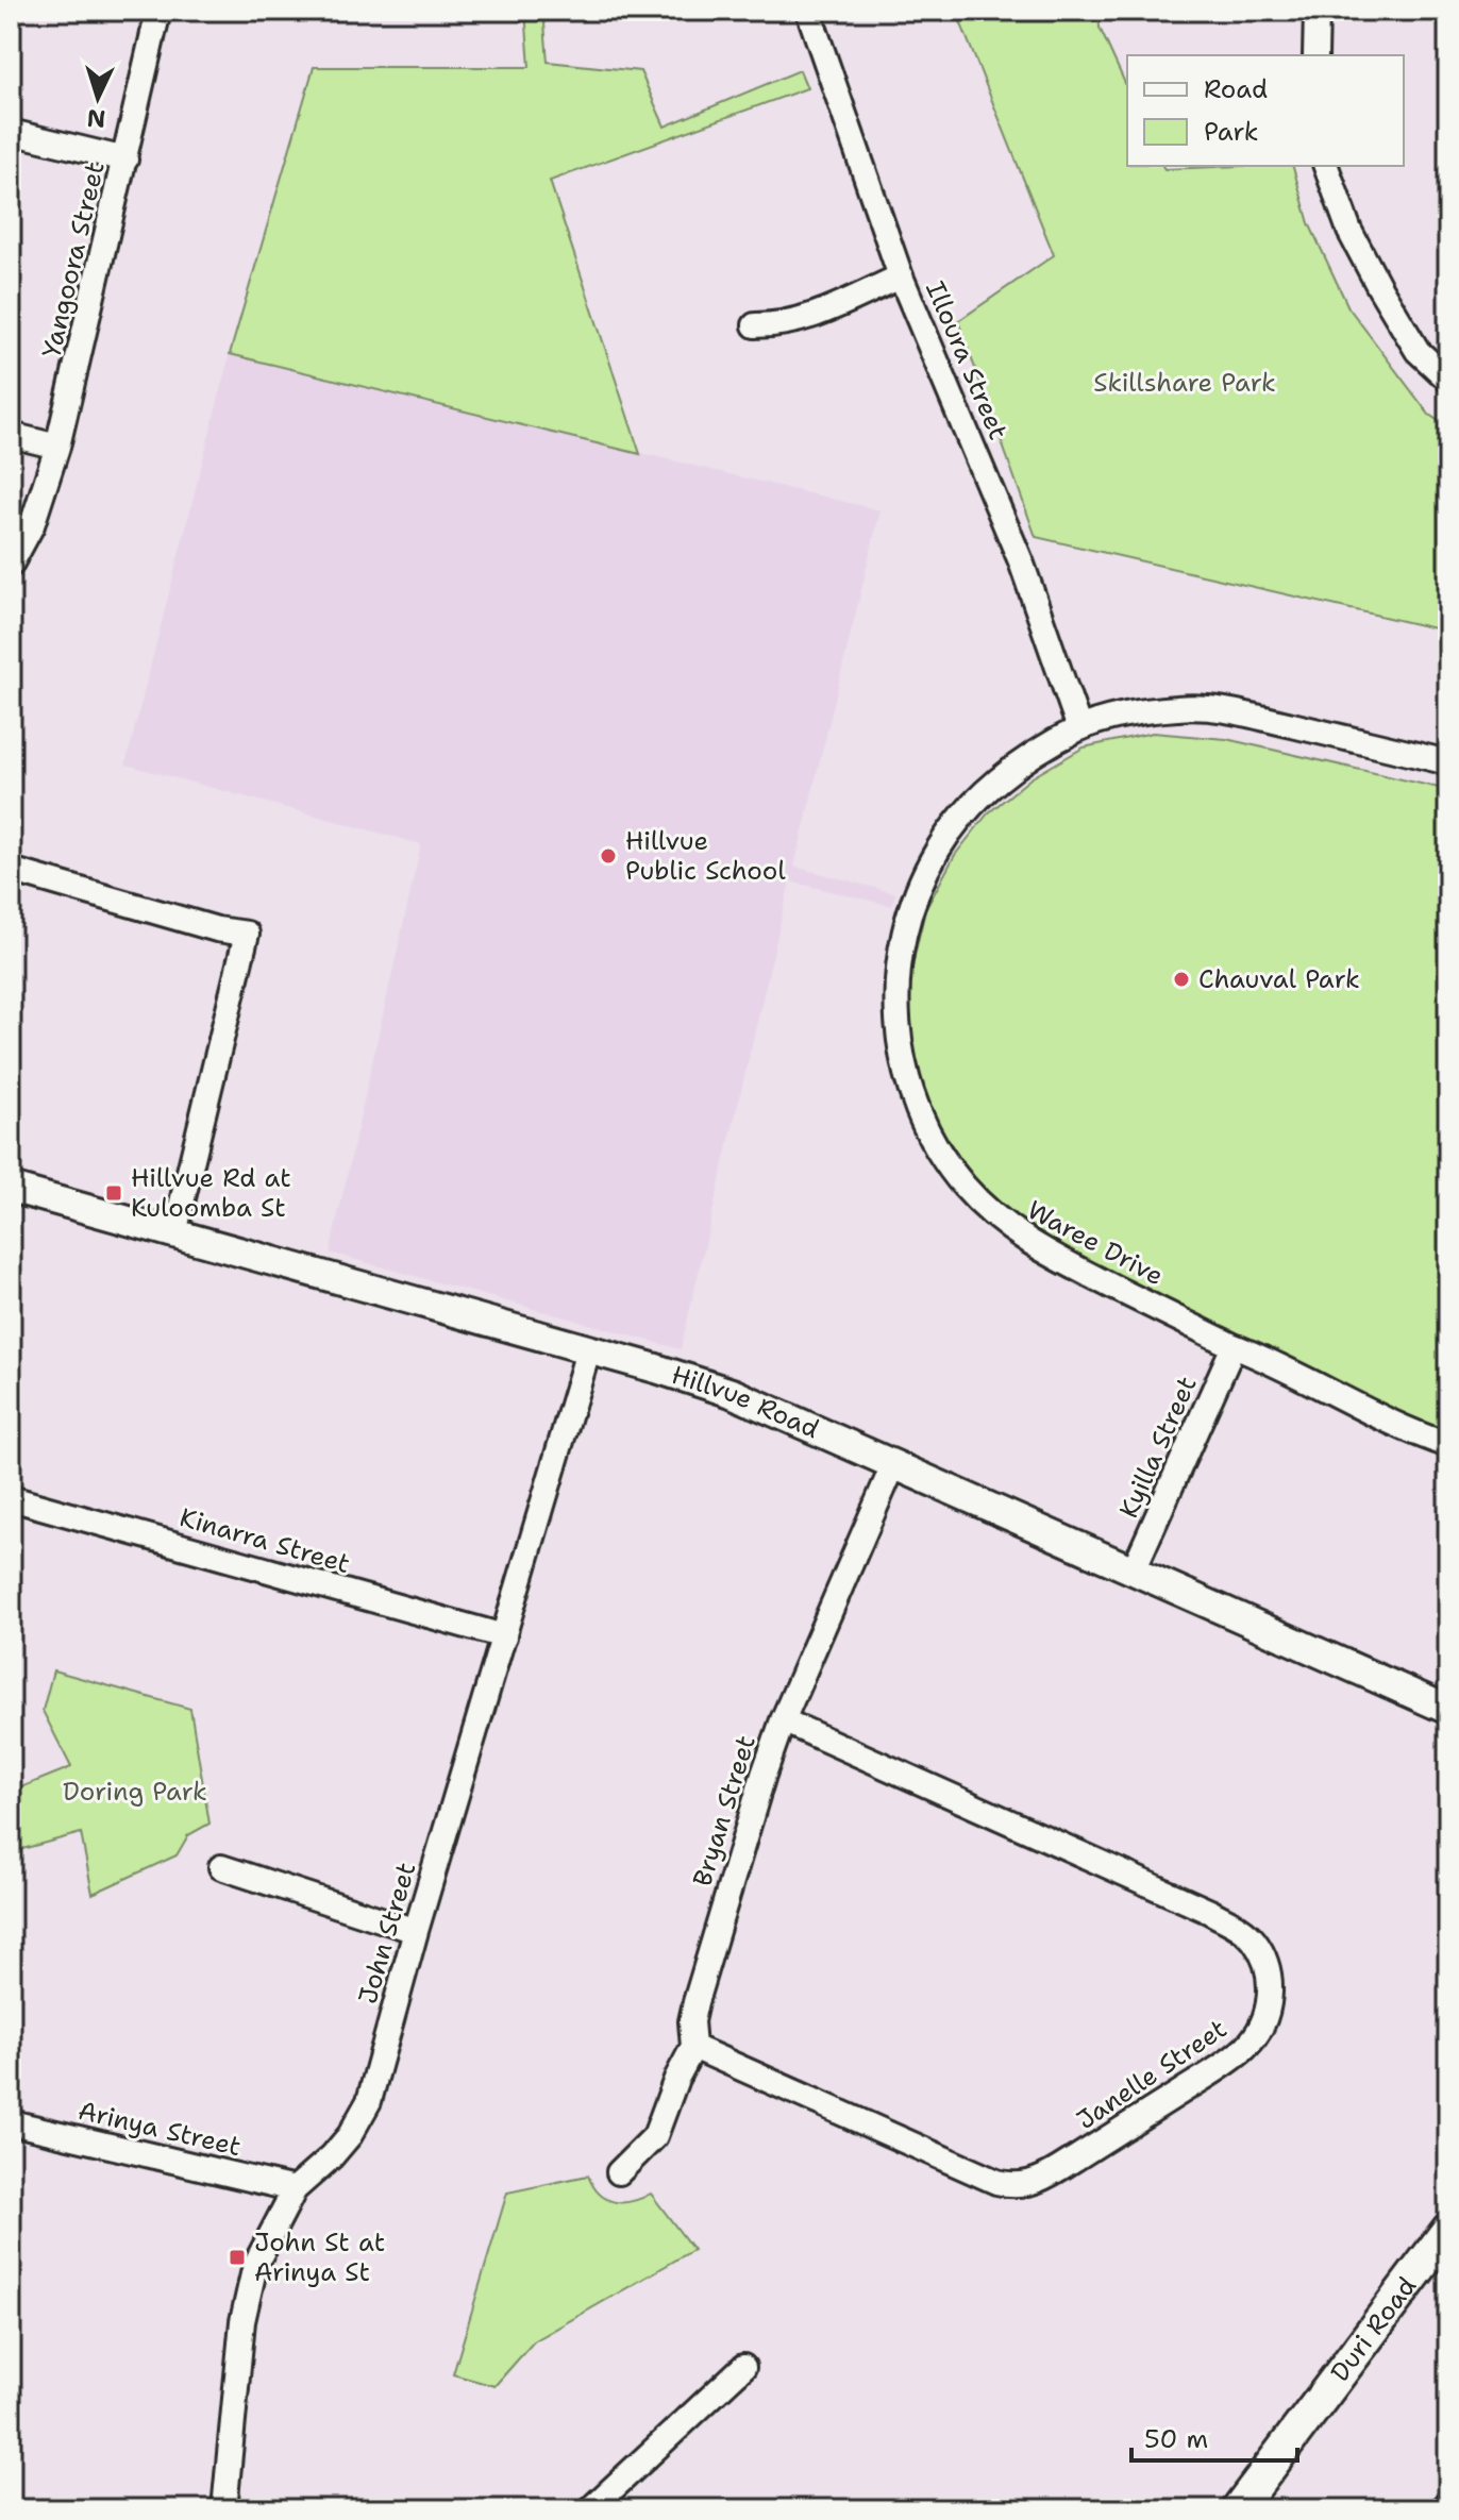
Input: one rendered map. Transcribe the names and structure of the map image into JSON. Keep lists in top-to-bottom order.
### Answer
{
  "streets": {
    "main road": ["Duri Road"],
    "street": [
      "Yangoora Street",
      "Illoura Street",
      "Waree Drive",
      "Hillvue Road",
      "Kyilla Street",
      "Kinarra Street",
      "Bryan Street",
      "John Street",
      "Janelle Street",
      "Arinya Street"
    ]
  },
  "crossings": [
    ["Illoura Street", "Waree Drive"],
    ["Waree Drive", "Kyilla Street"],
    ["Hillvue Road", "Kyilla Street"],
    ["Hillvue Road", "Bryan Street"],
    ["Hillvue Road", "John Street"],
    ["Kinarra Street", "John Street"],
    ["Bryan Street", "Janelle Street"],
    ["John Street", "Arinya Street"]
  ],
  "parks": ["Skillshare Park", "Doring Park"],
  "places": {
    "other": ["Hillvue Public School", "Chauval Park"],
    "transit": ["Hillvue Rd at Kuloomba St", "John St at Arinya St"]
  },
  "legend": ["Road", "Park"],
  "scale_bar": "50 m",
  "north": "bottom"
}
